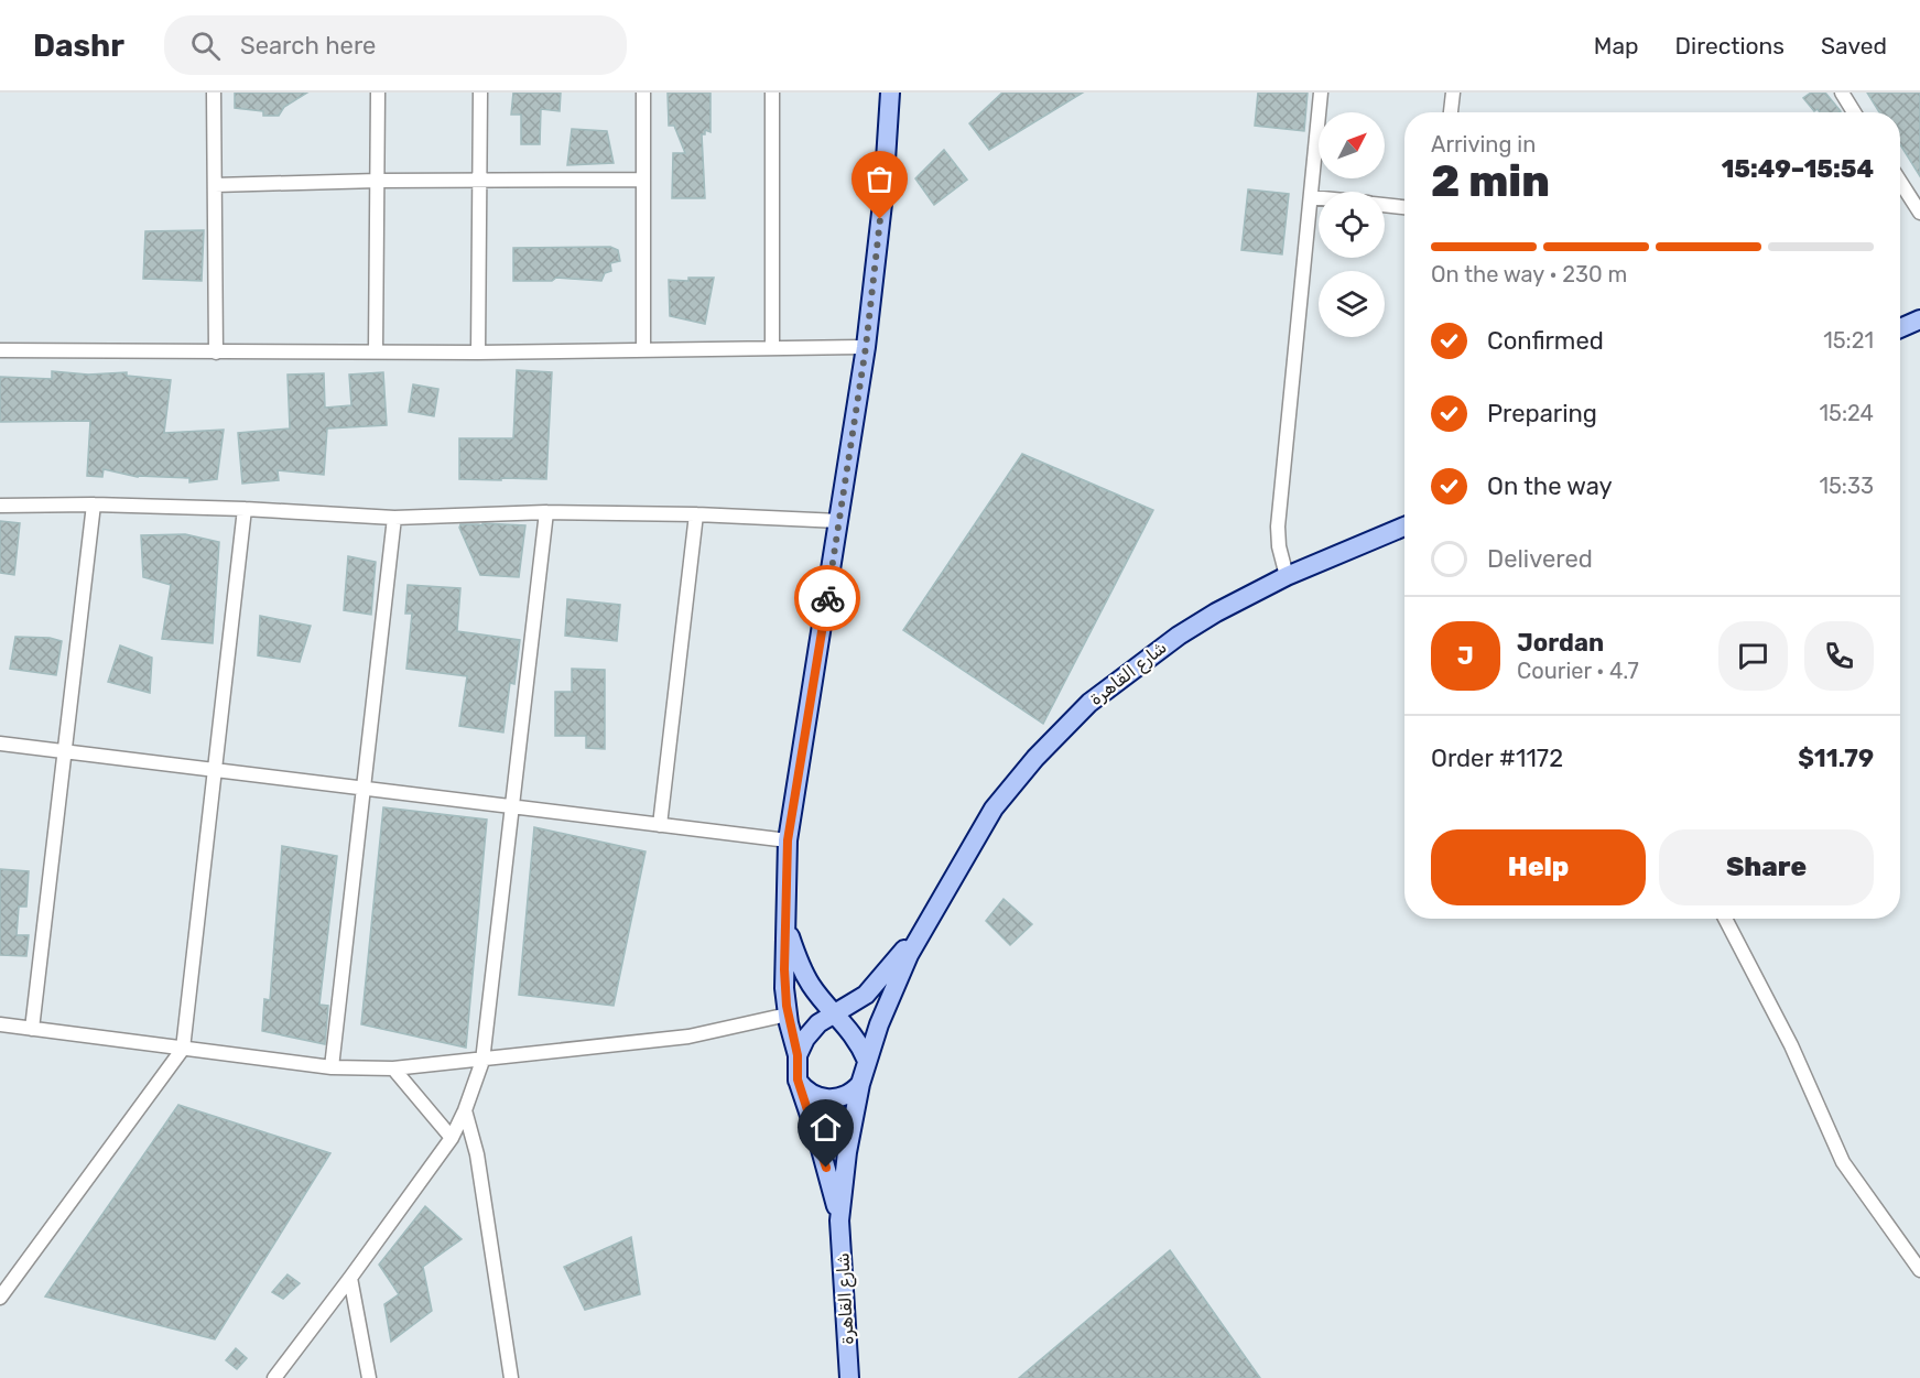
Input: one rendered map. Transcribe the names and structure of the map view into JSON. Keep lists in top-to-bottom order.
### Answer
{
  "streets": {
    "main road": ["شارع القاهرة"]
  },
  "north": "top right",
  "page": {
    "header": "Dashr",
    "search": "Search here",
    "nav": ["Map", "Directions", "Saved"],
    "heading": ["2 min", "Arriving in", "15:49–15:54"],
    "panel": [
      "Jordan",
      "Courier · 4.7",
      "Order #1172",
      "$11.79"
    ],
    "bar": "On the way · 230 m",
    "list": [
      ["Confirmed", "15:21"],
      ["Preparing", "15:24"],
      ["On the way", "15:33"],
      "Delivered"
    ],
    "round": "J",
    "buttons": ["Help", "Share"]
  }
}
